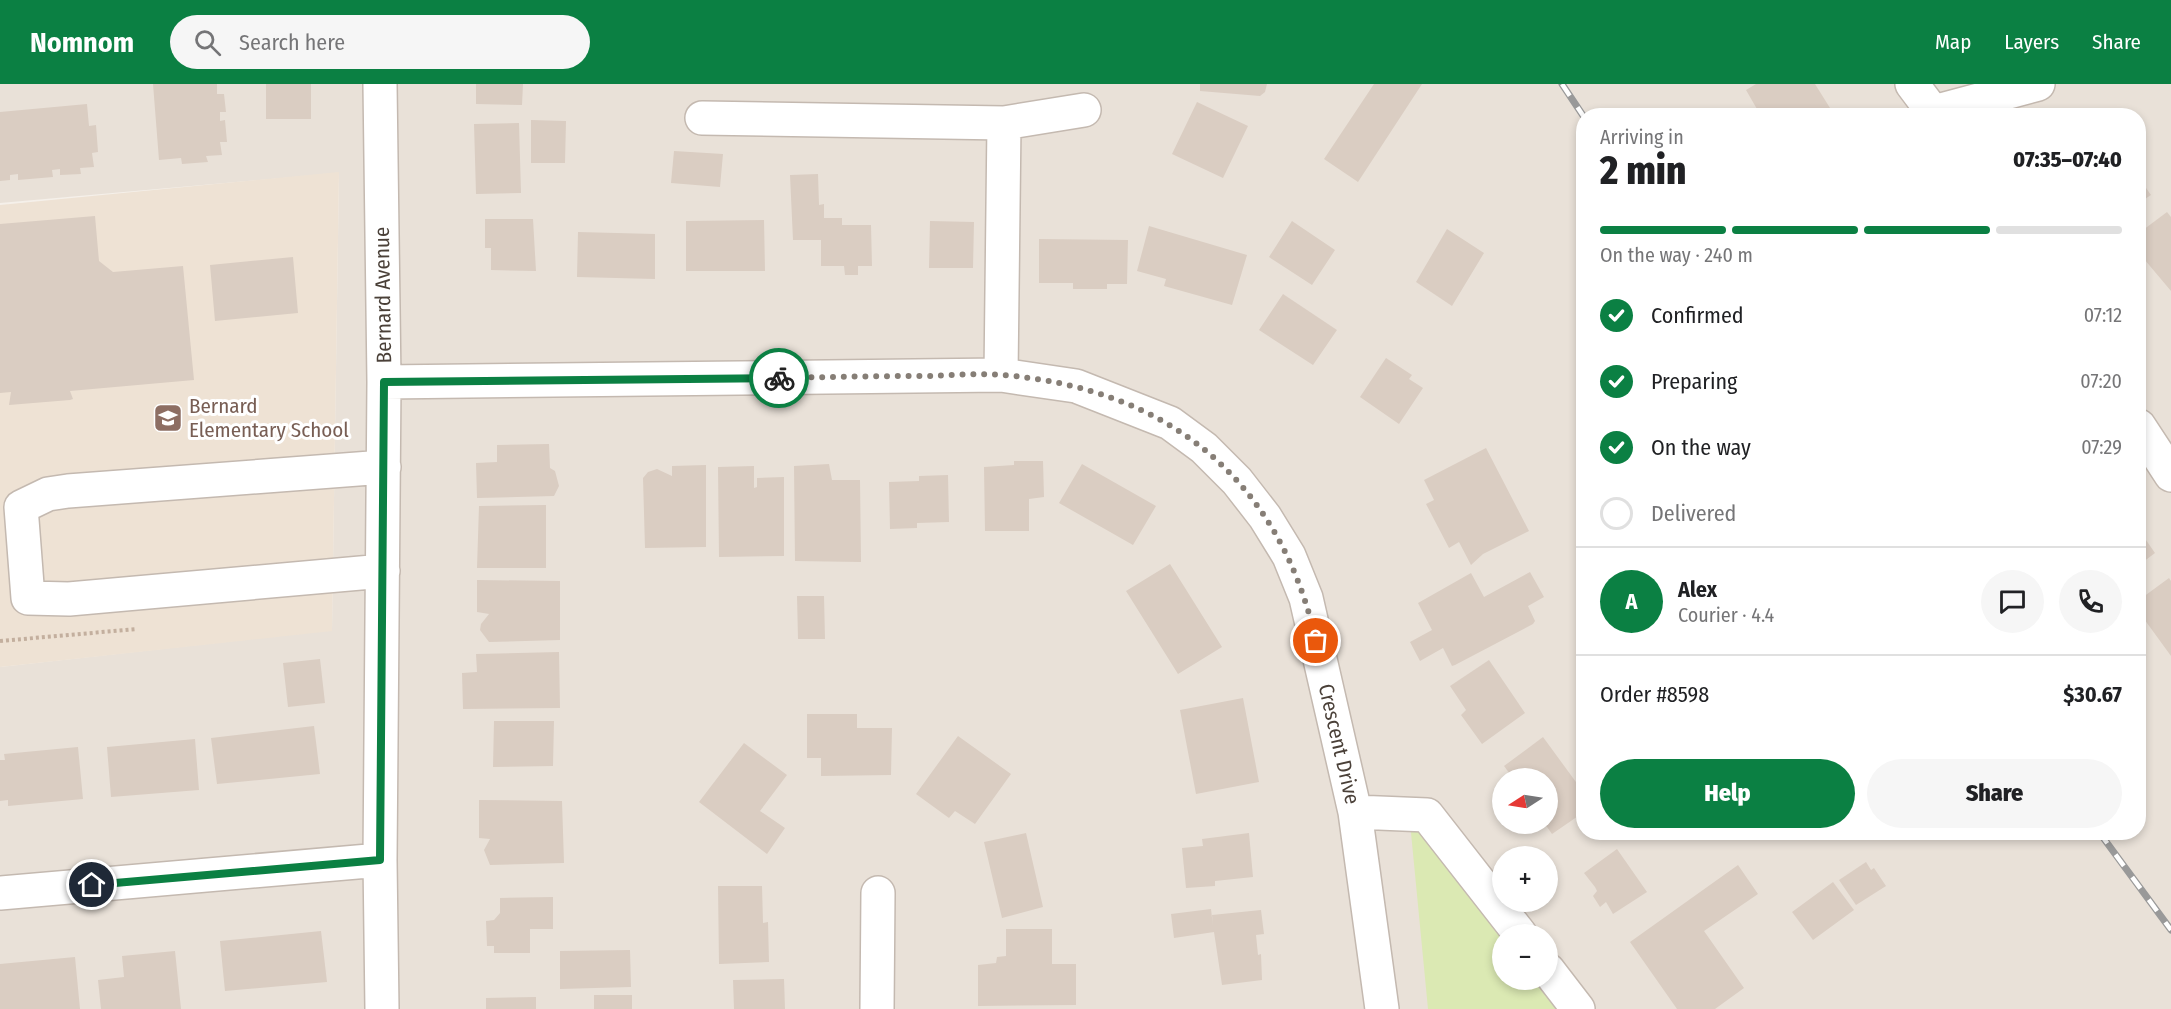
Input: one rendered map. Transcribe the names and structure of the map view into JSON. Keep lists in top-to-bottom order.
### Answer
{
  "streets": {
    "street": ["Bernard Avenue", "Crescent Drive"]
  },
  "crossings": [
    ["Bernard Avenue", "Crescent Drive"]
  ],
  "places": {
    "school or university": ["Bernard Elementary School"]
  },
  "north": "left",
  "page": {
    "header": "Nomnom",
    "search": "Search here",
    "nav": ["Map", "Layers", "Share"],
    "heading": ["2 min", "Arriving in", "07:35–07:40"],
    "panel": [
      "Alex",
      "Courier · 4.4",
      "Order #8598",
      "$30.67"
    ],
    "bar": "On the way · 240 m",
    "list": [
      ["Confirmed", "07:12"],
      ["Preparing", "07:20"],
      ["On the way", "07:29"],
      "Delivered"
    ],
    "round": "A",
    "buttons": ["Help", "Share"],
    "map_buttons": ["+", "−"]
  }
}
